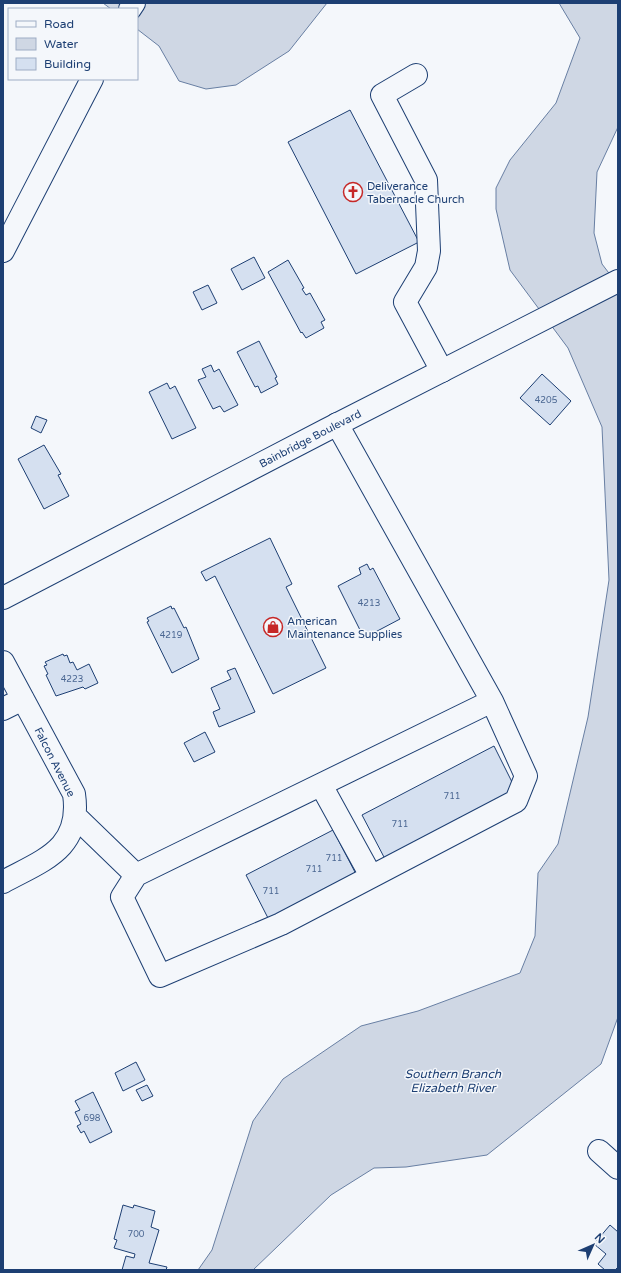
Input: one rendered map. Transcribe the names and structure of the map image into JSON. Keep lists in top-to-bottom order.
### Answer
{
  "streets": {
    "main road": ["Bainbridge Boulevard", "Falcon Avenue"]
  },
  "water": ["Southern Branch Elizabeth River"],
  "places": {
    "church": ["Deliverance Tabernacle Church"],
    "shop": ["American Maintenance Supplies"]
  },
  "house_numbers": [
    "4205",
    "4213",
    "4219",
    "4223",
    "711",
    "711",
    "711",
    "711",
    "711",
    "698",
    "700"
  ],
  "legend": ["Road", "Water", "Building"],
  "north": "top right"
}
